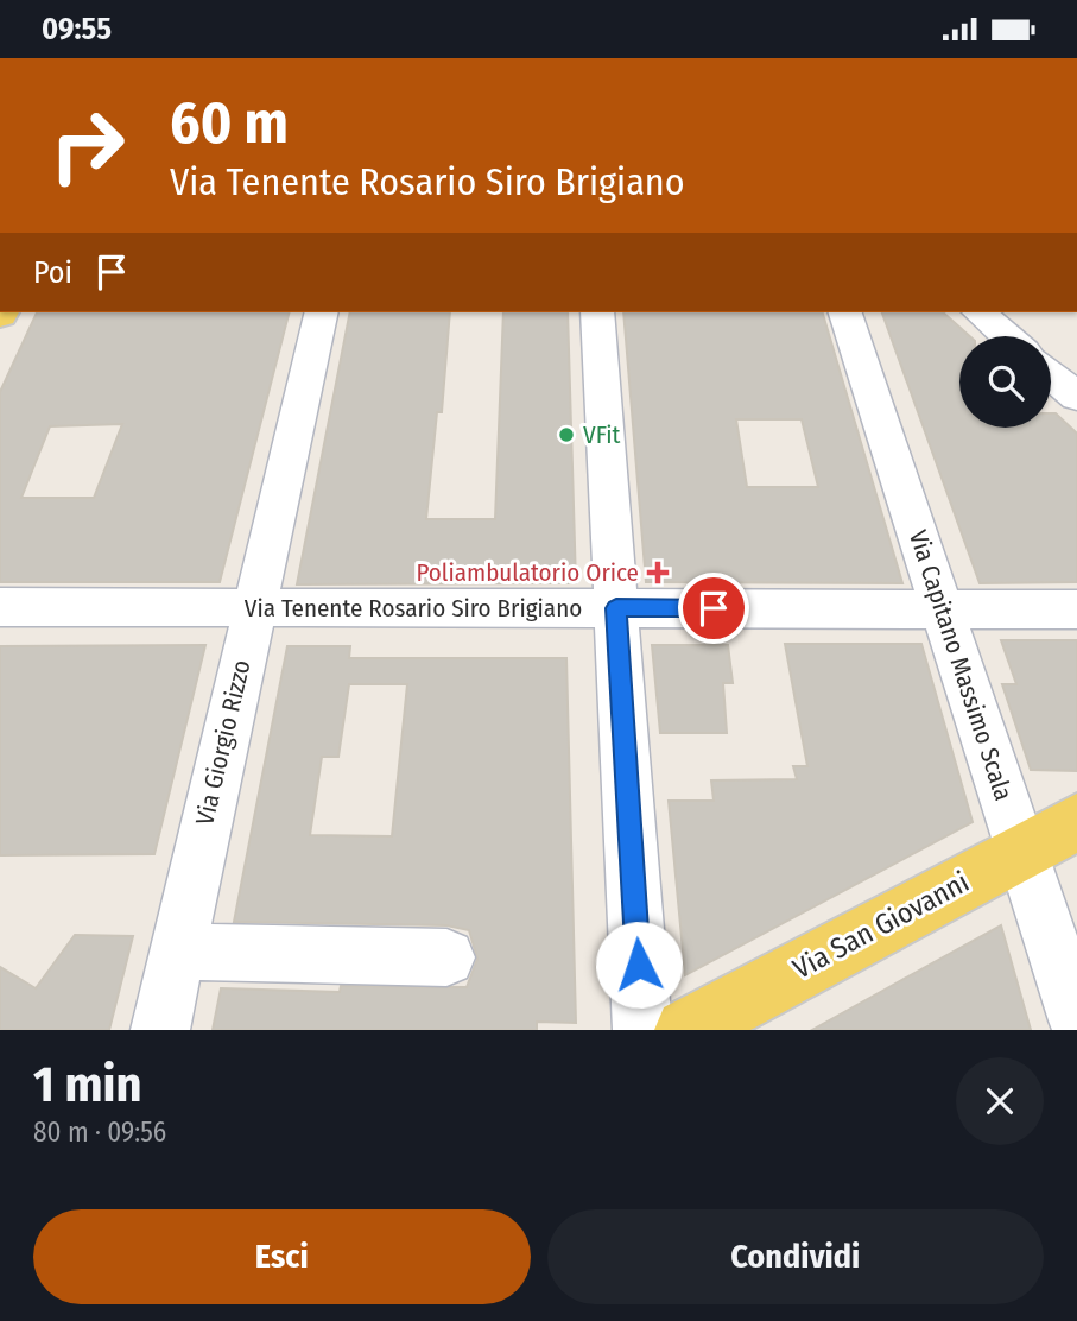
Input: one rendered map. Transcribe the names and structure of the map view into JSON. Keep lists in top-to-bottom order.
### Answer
{
  "streets": {
    "main road": ["Via San Giovanni"],
    "street": ["Via Tenente Rosario Siro Brigiano", "Via Capitano Massimo Scala", "Via Giorgio Rizzo"]
  },
  "crossings": [
    ["Via Tenente Rosario Siro Brigiano", "Via Capitano Massimo Scala"],
    ["Via Tenente Rosario Siro Brigiano", "Via Giorgio Rizzo"],
    ["Via Capitano Massimo Scala", "Via San Giovanni"]
  ],
  "places": {
    "other": ["VFit"],
    "health": ["Poliambulatorio Orice"]
  },
  "page": {
    "status": "09:55",
    "turn": ["60 m", "Via Tenente Rosario Siro Brigiano"],
    "then": "Poi",
    "heading": ["1 min", "80 m · 09:56"],
    "buttons": ["Esci", "Condividi"]
  }
}
